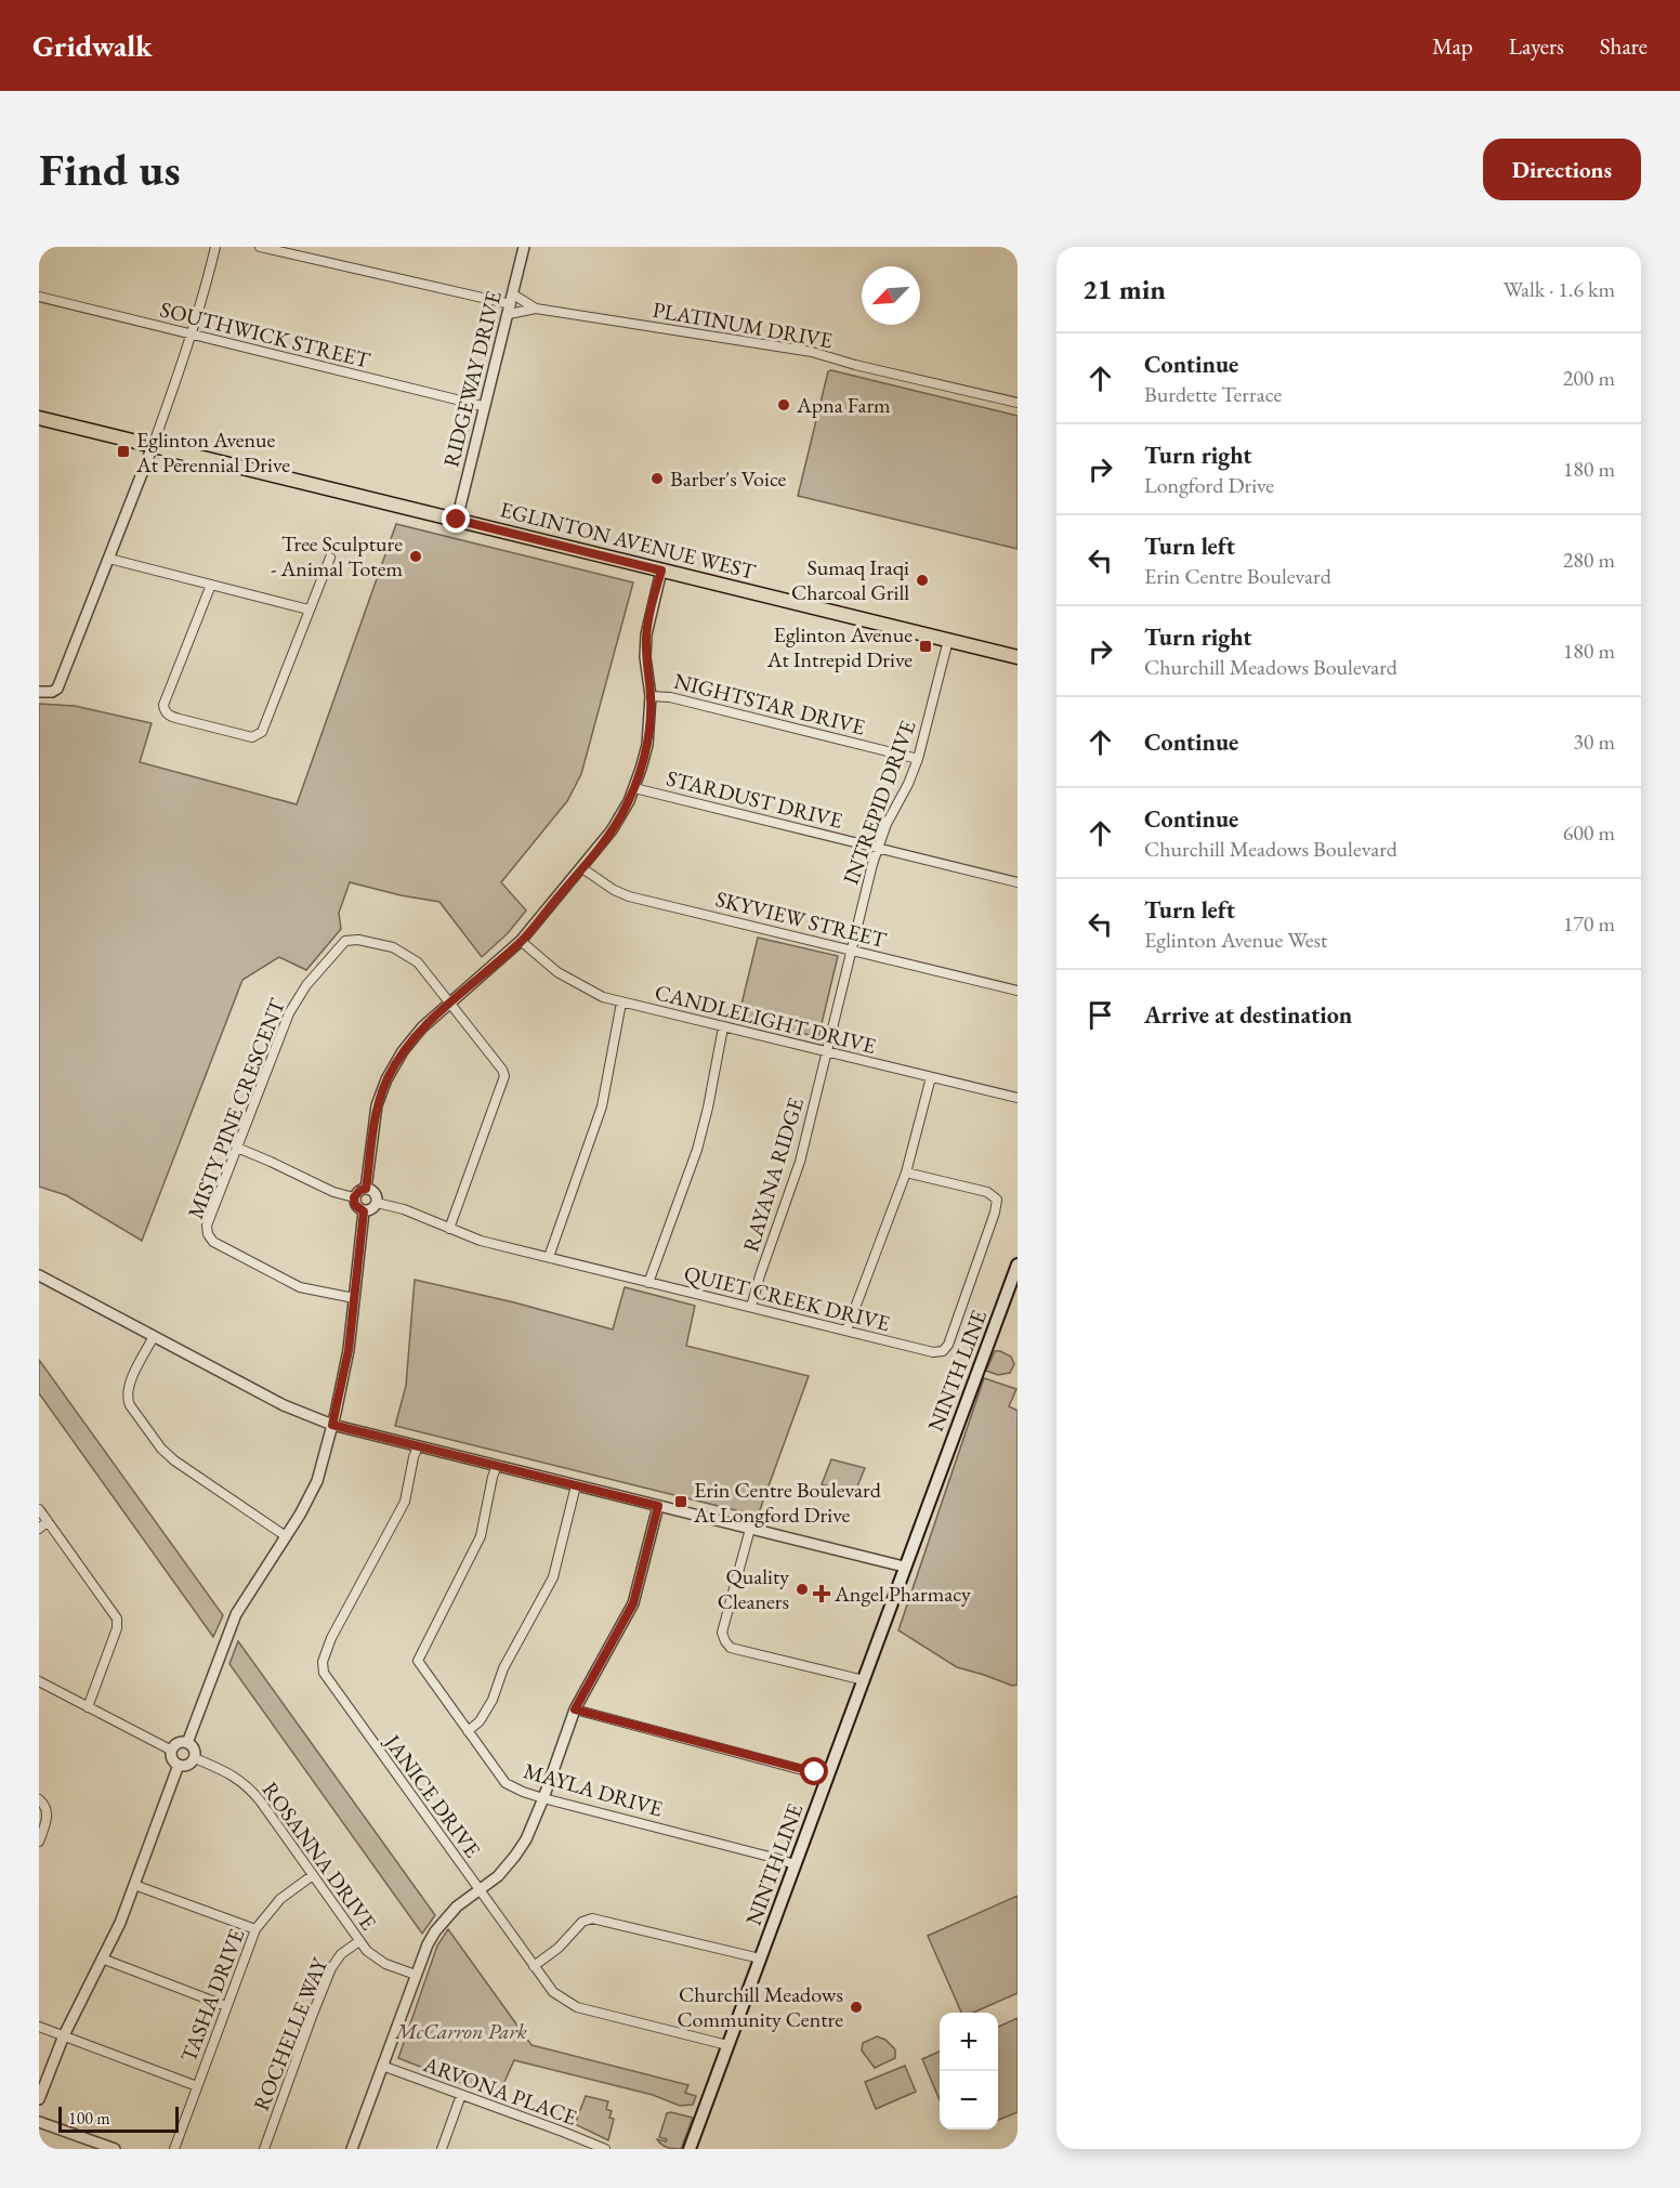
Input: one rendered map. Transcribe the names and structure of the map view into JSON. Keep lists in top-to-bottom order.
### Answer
{
  "streets": {
    "main road": ["EGLINTON AVENUE WEST", "NINTH LINE"],
    "street": [
      "PLATINUM DRIVE",
      "SOUTHWICK STREET",
      "RIDGEWAY DRIVE",
      "NIGHTSTAR DRIVE",
      "STARDUST DRIVE",
      "INTREPID DRIVE",
      "SKYVIEW STREET",
      "CANDLELIGHT DRIVE",
      "MISTY PINE CRESCENT",
      "RAYANA RIDGE",
      "QUIET CREEK DRIVE",
      "MAYLA DRIVE",
      "JANICE DRIVE",
      "ROSANNA DRIVE",
      "TASHA DRIVE",
      "ROCHELLE WAY",
      "ARVONA PLACE"
    ]
  },
  "crossings": [
    ["PLATINUM DRIVE", "RIDGEWAY DRIVE"],
    ["SOUTHWICK STREET", "RIDGEWAY DRIVE"],
    ["RIDGEWAY DRIVE", "EGLINTON AVENUE WEST"],
    ["EGLINTON AVENUE WEST", "INTREPID DRIVE"],
    ["NIGHTSTAR DRIVE", "INTREPID DRIVE"],
    ["STARDUST DRIVE", "INTREPID DRIVE"],
    ["INTREPID DRIVE", "SKYVIEW STREET"],
    ["INTREPID DRIVE", "CANDLELIGHT DRIVE"],
    ["INTREPID DRIVE", "RAYANA RIDGE"],
    ["CANDLELIGHT DRIVE", "RAYANA RIDGE"],
    ["RAYANA RIDGE", "QUIET CREEK DRIVE"],
    ["NINTH LINE", "MAYLA DRIVE"],
    ["NINTH LINE", "JANICE DRIVE"],
    ["ROSANNA DRIVE", "TASHA DRIVE"],
    ["ROSANNA DRIVE", "ROCHELLE WAY"]
  ],
  "parks": ["McCarron Park"],
  "places": {
    "other": [
      "Apna Farm",
      "Barber's Voice",
      "Tree Sculpture - Animal Totem",
      "Sumaq Iraqi Charcoal Grill",
      "Quality Cleaners",
      "Churchill Meadows Community Centre"
    ],
    "transit": ["Eglinton Avenue At Perennial Drive", "Eglinton Avenue At Intrepid Drive", "Erin Centre Boulevard At Longford Drive"],
    "health": ["Angel Pharmacy"]
  },
  "scale_bar": "100 m",
  "north": "bottom left",
  "page": {
    "header": "Gridwalk",
    "nav": ["Map", "Layers", "Share"],
    "buttons": "Directions",
    "title": "Find us",
    "heading": ["21 min", "Walk · 1.6 km"],
    "list": [
      ["Continue", "Burdette Terrace", "200 m"],
      ["Turn right", "Longford Drive", "180 m"],
      ["Turn left", "Erin Centre Boulevard", "280 m"],
      ["Turn right", "Churchill Meadows Boulevard", "180 m"],
      ["Continue", "30 m"],
      ["Continue", "Churchill Meadows Boulevard", "600 m"],
      ["Turn left", "Eglinton Avenue West", "170 m"],
      "Arrive at destination"
    ],
    "map_buttons": ["+", "−"],
    "scale": "100 m"
  }
}
